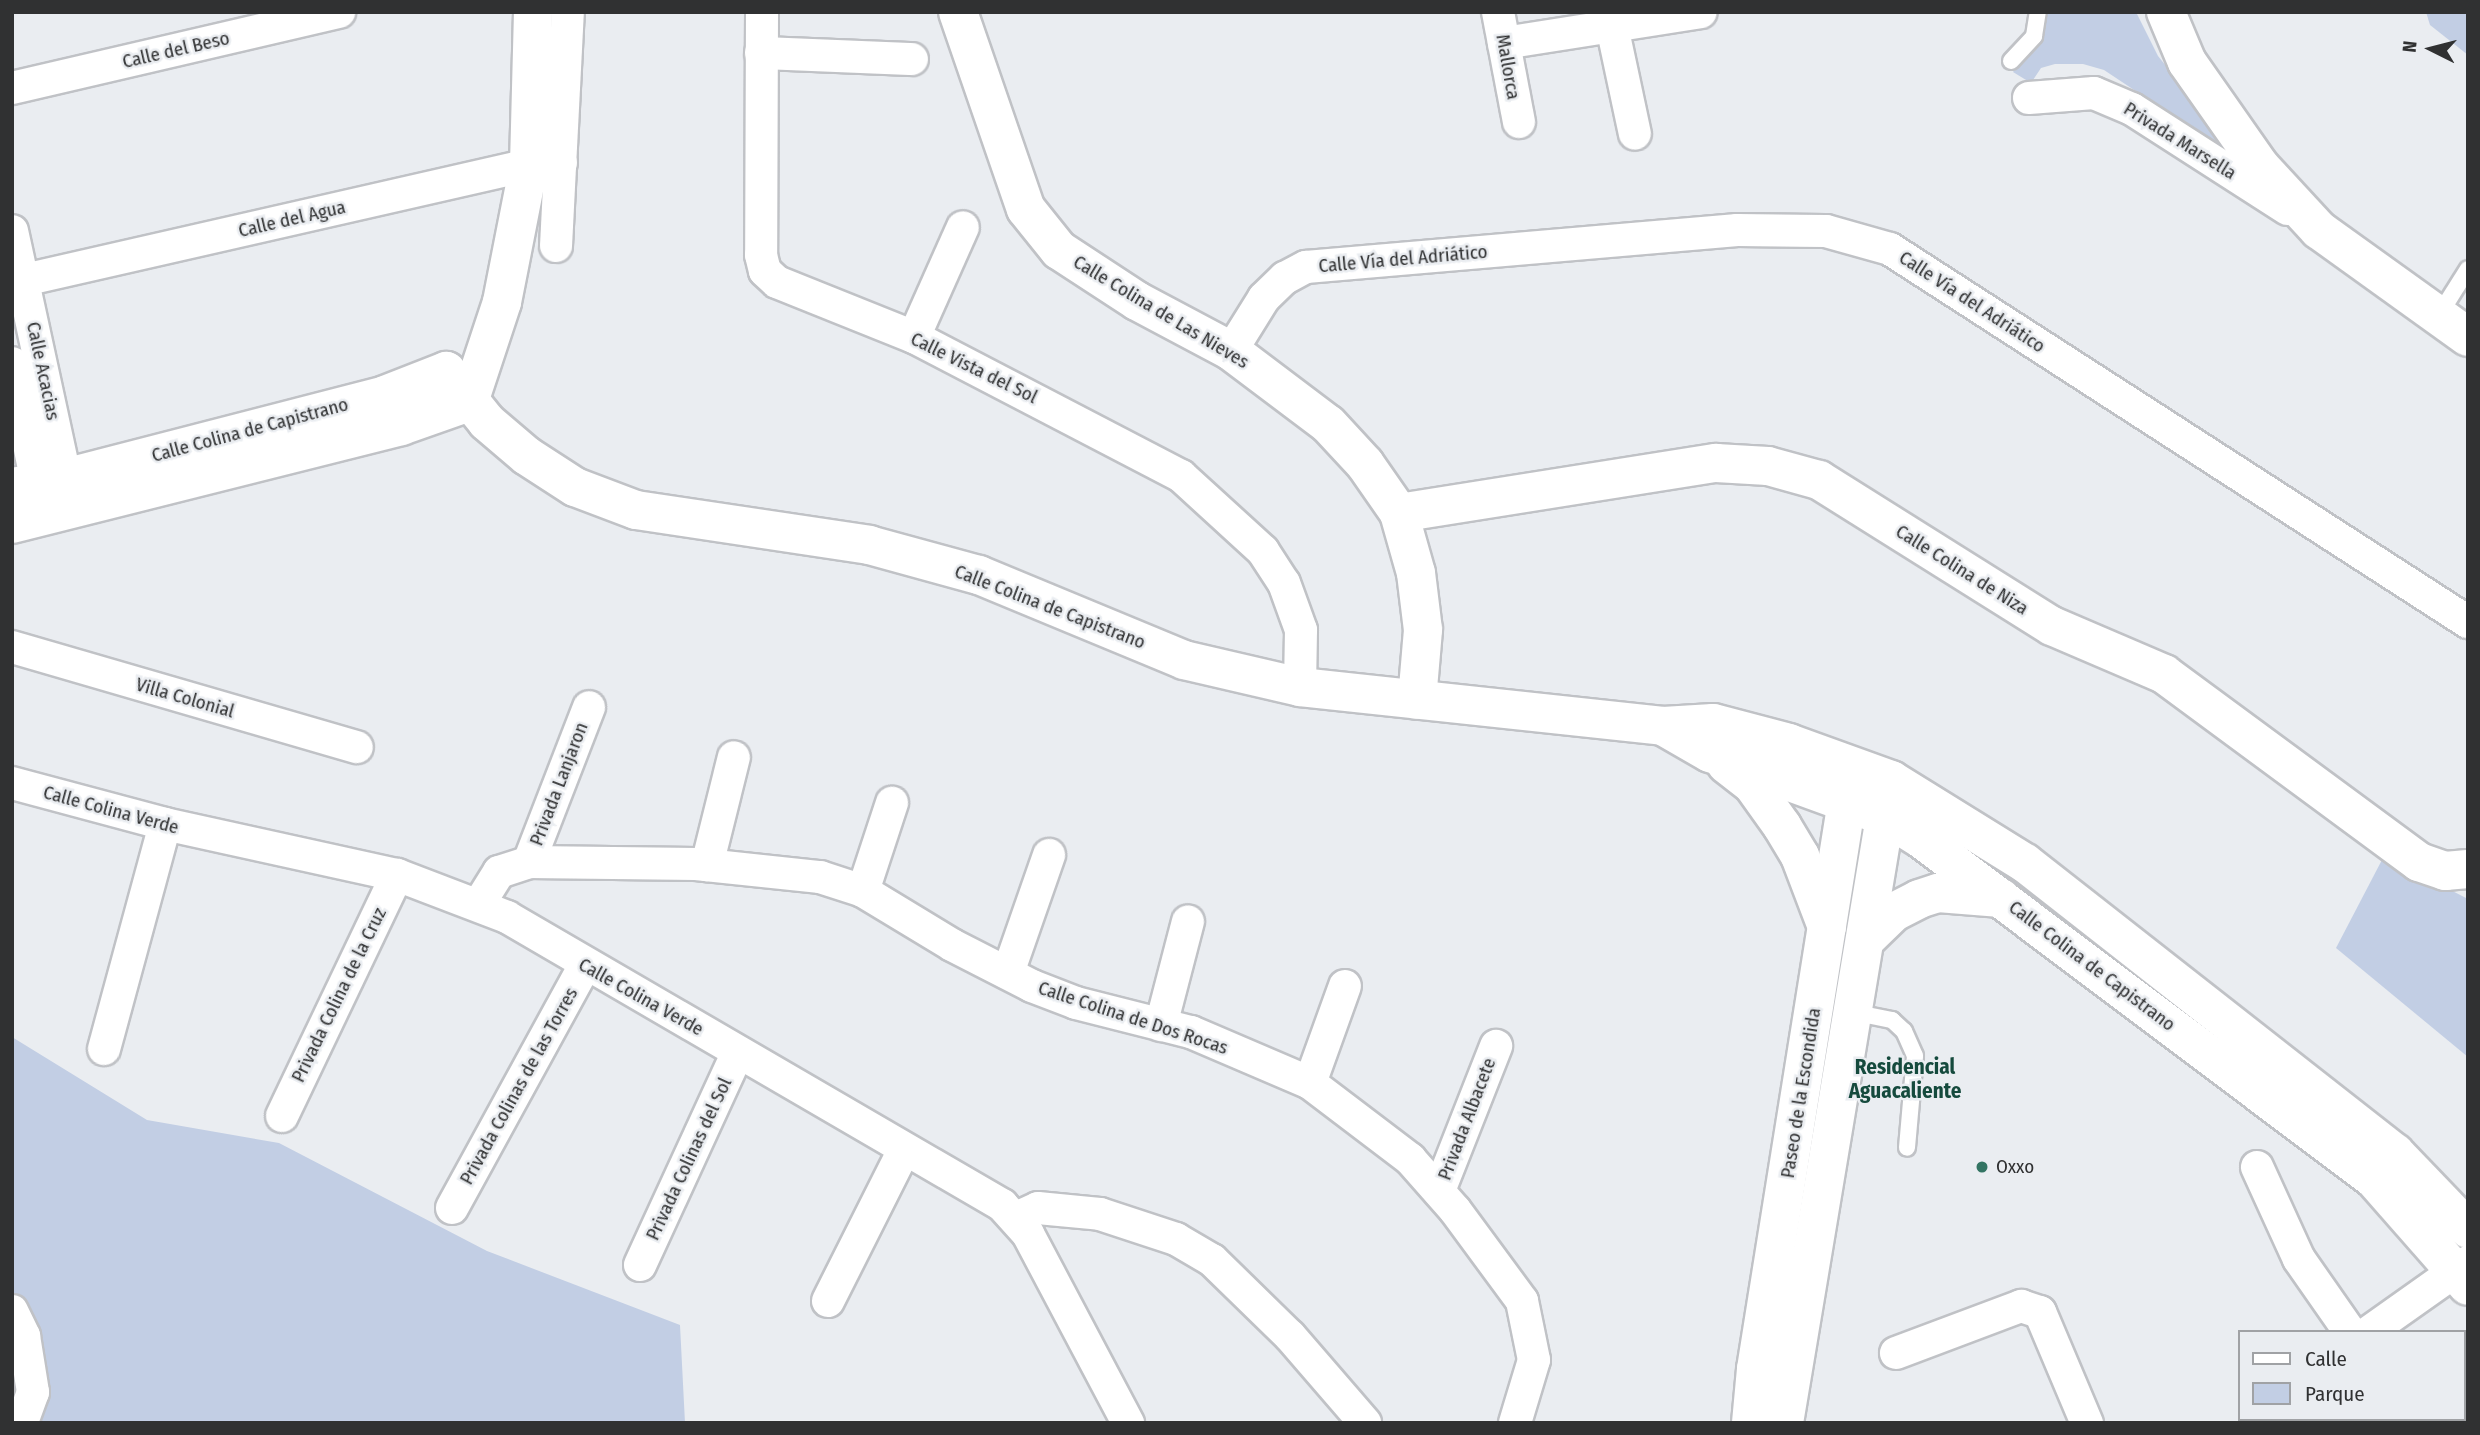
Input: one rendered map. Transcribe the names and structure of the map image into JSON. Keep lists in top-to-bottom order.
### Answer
{
  "streets": {
    "main road": [
      "Calle Colina de Las Nieves",
      "Calle Colina de Capistrano",
      "Calle Colina de Niza",
      "Paseo de la Escondida"
    ],
    "street": [
      "Calle del Beso",
      "Mallorca",
      "Privada Marsella",
      "Calle del Agua",
      "Calle Vía del Adriático",
      "Calle Vista del Sol",
      "Calle Acacias",
      "Villa Colonial",
      "Privada Lanjaron",
      "Calle Colina Verde",
      "Privada Colina de la Cruz",
      "Calle Colina de Dos Rocas",
      "Privada Colinas de las Torres",
      "Privada Albacete",
      "Privada Colinas del Sol"
    ]
  },
  "crossings": [
    ["Calle del Agua", "Calle Acacias"],
    ["Calle Vía del Adriático", "Calle Colina de Las Nieves"],
    ["Calle Colina de Las Nieves", "Calle Colina de Capistrano"],
    ["Calle Colina de Las Nieves", "Calle Colina de Niza"],
    ["Calle Vista del Sol", "Calle Colina de Capistrano"],
    ["Calle Acacias", "Calle Colina de Capistrano"],
    ["Calle Colina de Capistrano", "Paseo de la Escondida"],
    ["Privada Lanjaron", "Calle Colina de Dos Rocas"],
    ["Calle Colina Verde", "Privada Colina de la Cruz"],
    ["Calle Colina Verde", "Calle Colina de Dos Rocas"],
    ["Calle Colina Verde", "Privada Colinas de las Torres"],
    ["Calle Colina Verde", "Privada Colinas del Sol"],
    ["Calle Colina de Dos Rocas", "Privada Albacete"]
  ],
  "districts": ["Residencial Aguacaliente"],
  "places": ["Oxxo"],
  "legend": ["Calle", "Parque"],
  "north": "left"
}
